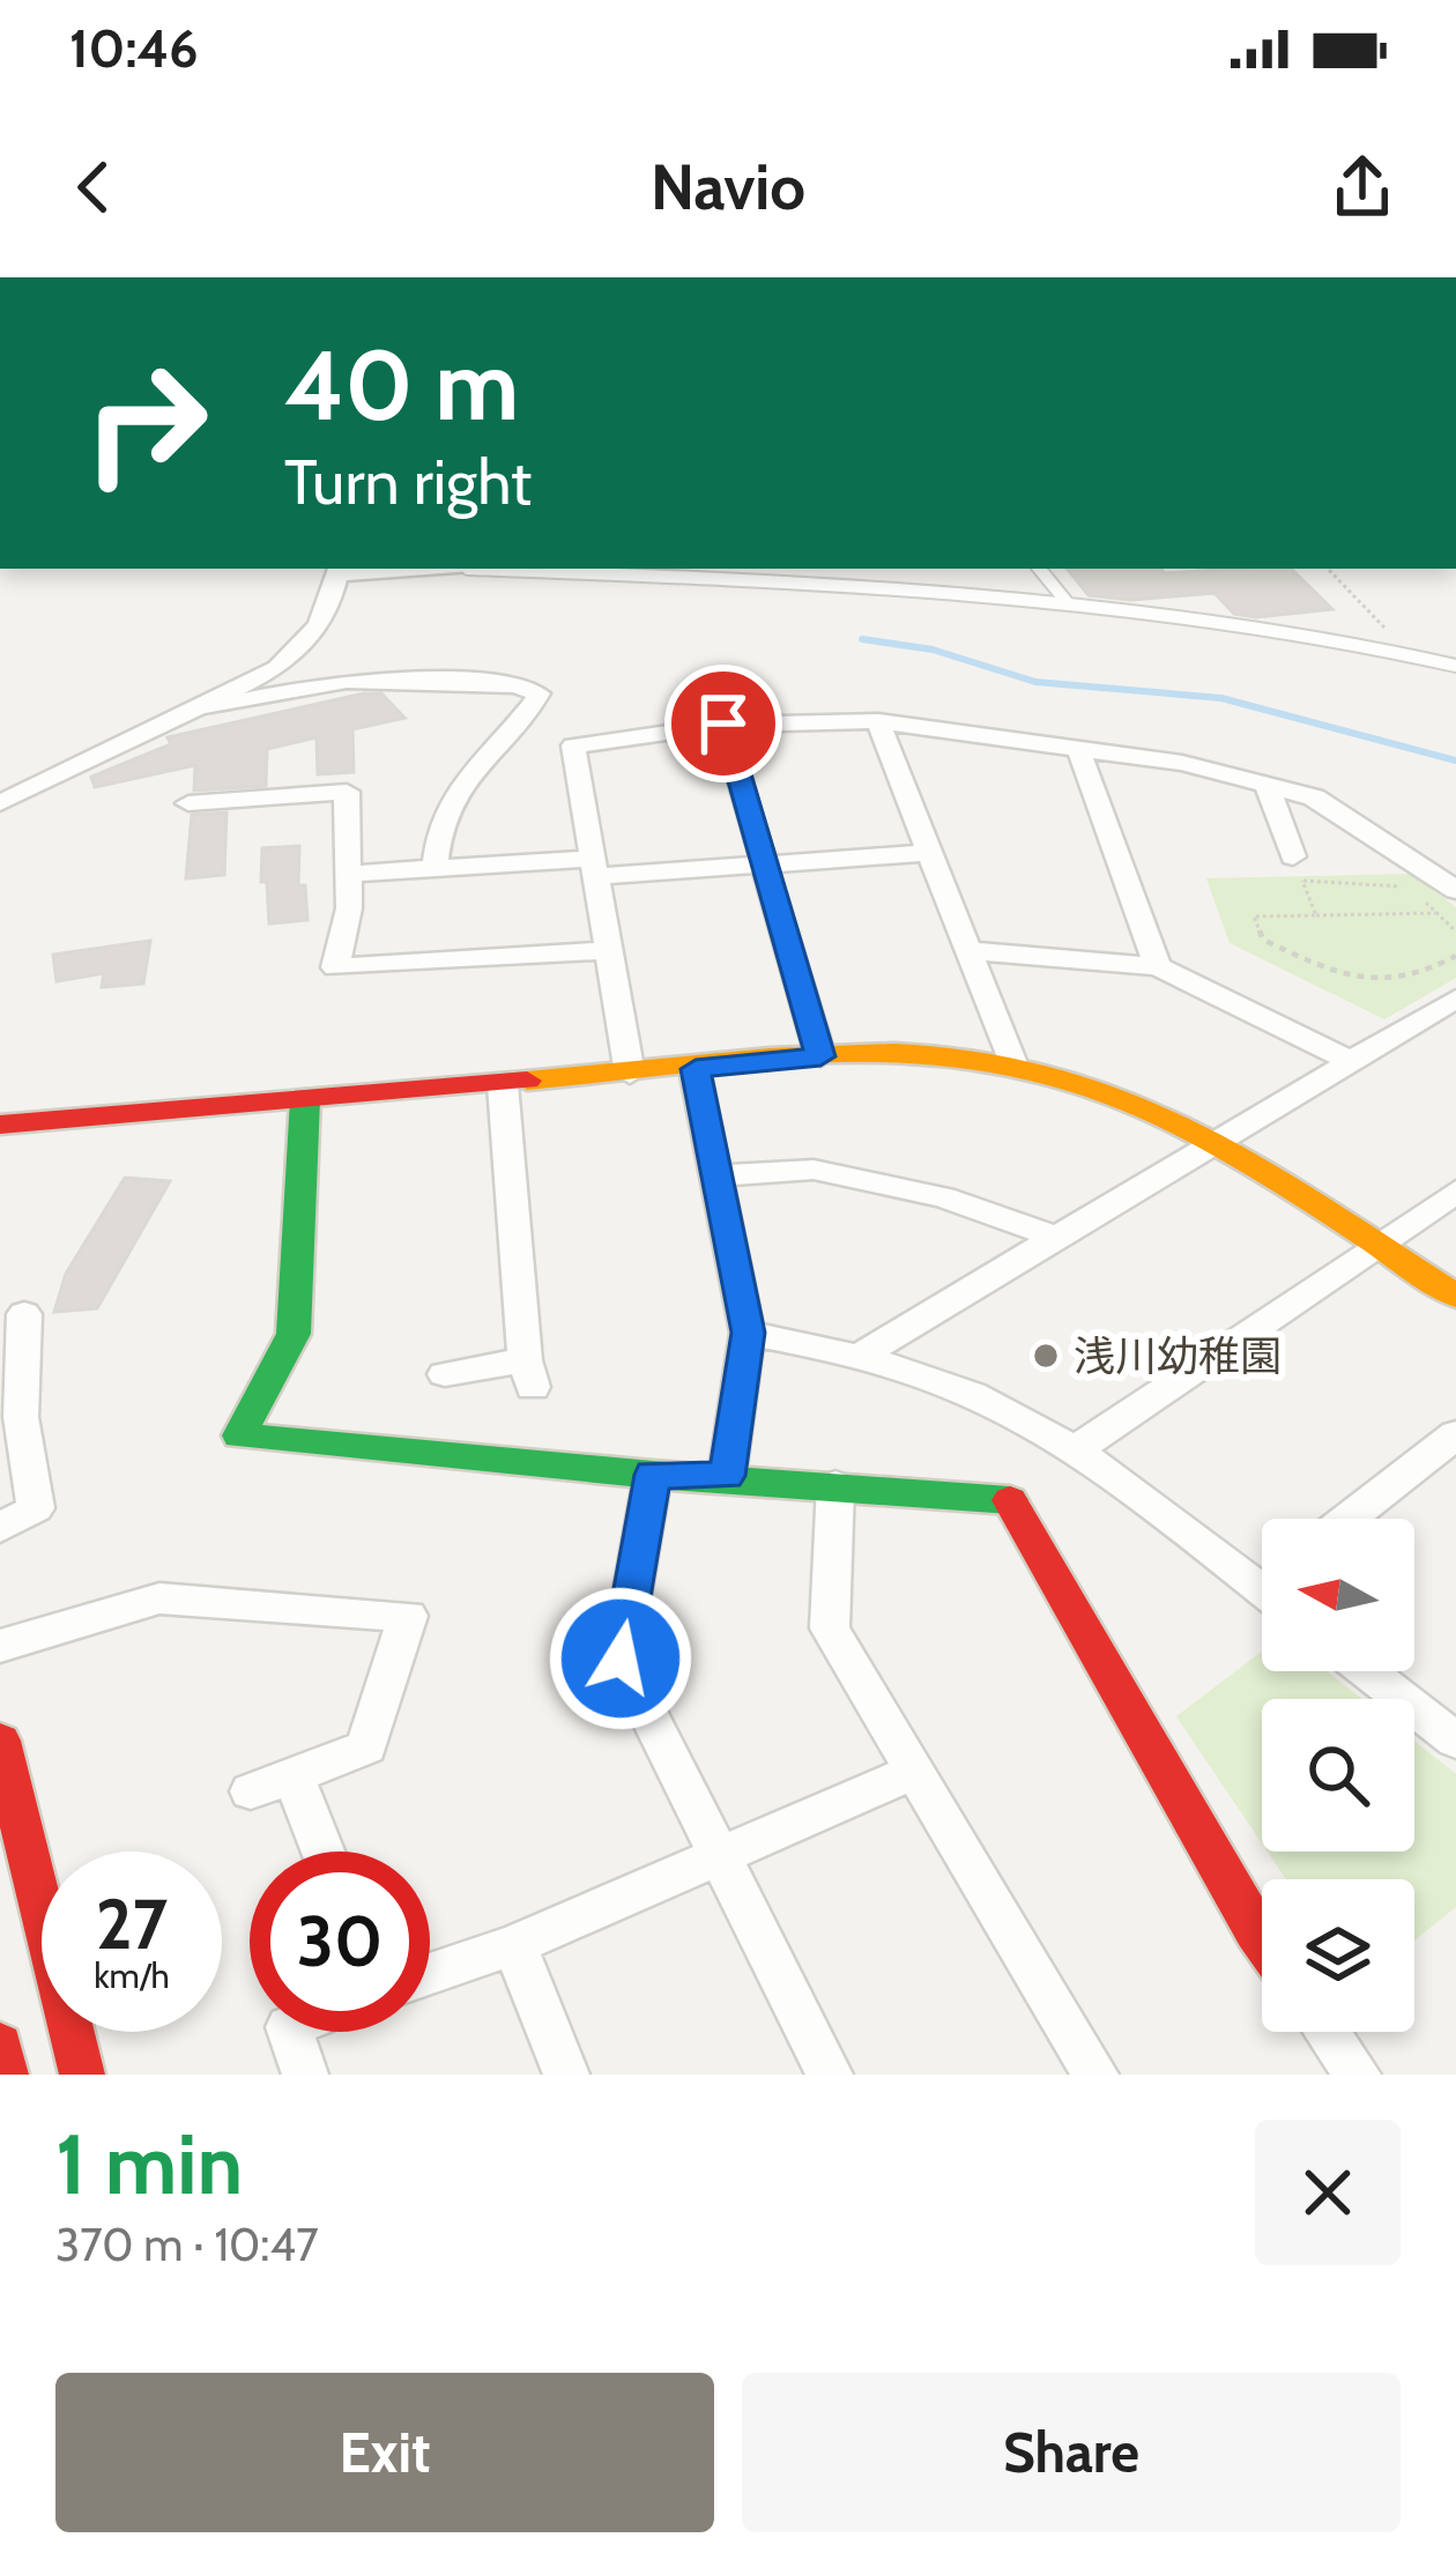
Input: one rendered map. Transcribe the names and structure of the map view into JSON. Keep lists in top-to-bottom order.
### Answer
{
  "places": ["浅川幼稚園"],
  "north": "left",
  "page": {
    "status": "10:46",
    "header": "Navio",
    "turn": ["40 m", "Turn right"],
    "speed": "27 km/h",
    "limit": "30",
    "heading": ["1 min", "370 m · 10:47"],
    "buttons": ["Exit", "Share"]
  }
}
